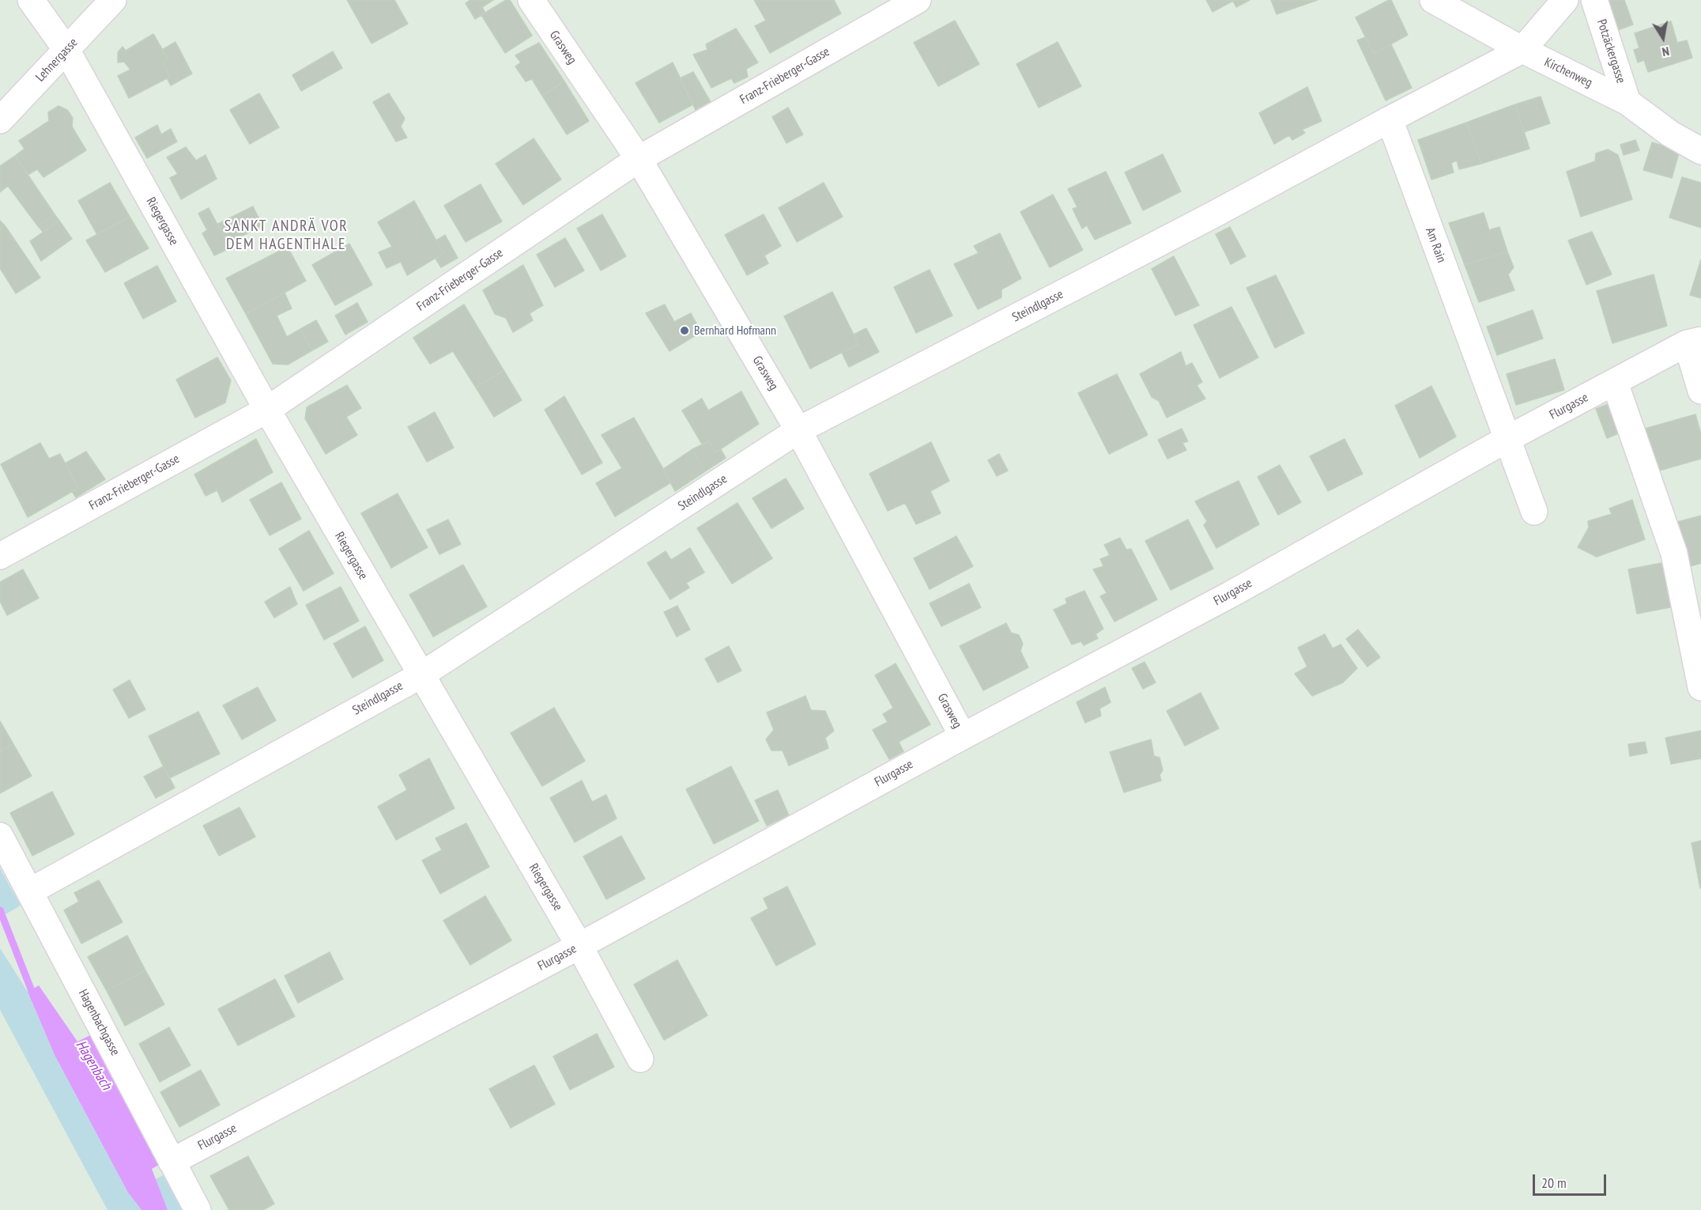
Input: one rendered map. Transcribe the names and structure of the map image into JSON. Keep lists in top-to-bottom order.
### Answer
{
  "streets": {
    "street": [
      "Grasweg",
      "Potzäckergasse",
      "Lehnergasse",
      "Kirchenweg",
      "Franz-Frieberger-Gasse",
      "Riegergasse",
      "Am Rain",
      "Steindlgasse",
      "Flurgasse",
      "Hagenbachgasse"
    ]
  },
  "crossings": [
    ["Grasweg", "Franz-Frieberger-Gasse"],
    ["Grasweg", "Steindlgasse"],
    ["Grasweg", "Flurgasse"],
    ["Potzäckergasse", "Kirchenweg"],
    ["Lehnergasse", "Riegergasse"],
    ["Franz-Frieberger-Gasse", "Riegergasse"],
    ["Riegergasse", "Steindlgasse"],
    ["Riegergasse", "Flurgasse"],
    ["Am Rain", "Steindlgasse"],
    ["Am Rain", "Flurgasse"],
    ["Steindlgasse", "Hagenbachgasse"],
    ["Flurgasse", "Hagenbachgasse"]
  ],
  "districts": ["SANKT ANDRÄ VOR DEM HAGENTHALE"],
  "water": ["Hagenbach"],
  "places": ["Bernhard Hofmann"],
  "scale_bar": "20 m",
  "north": "bottom"
}
